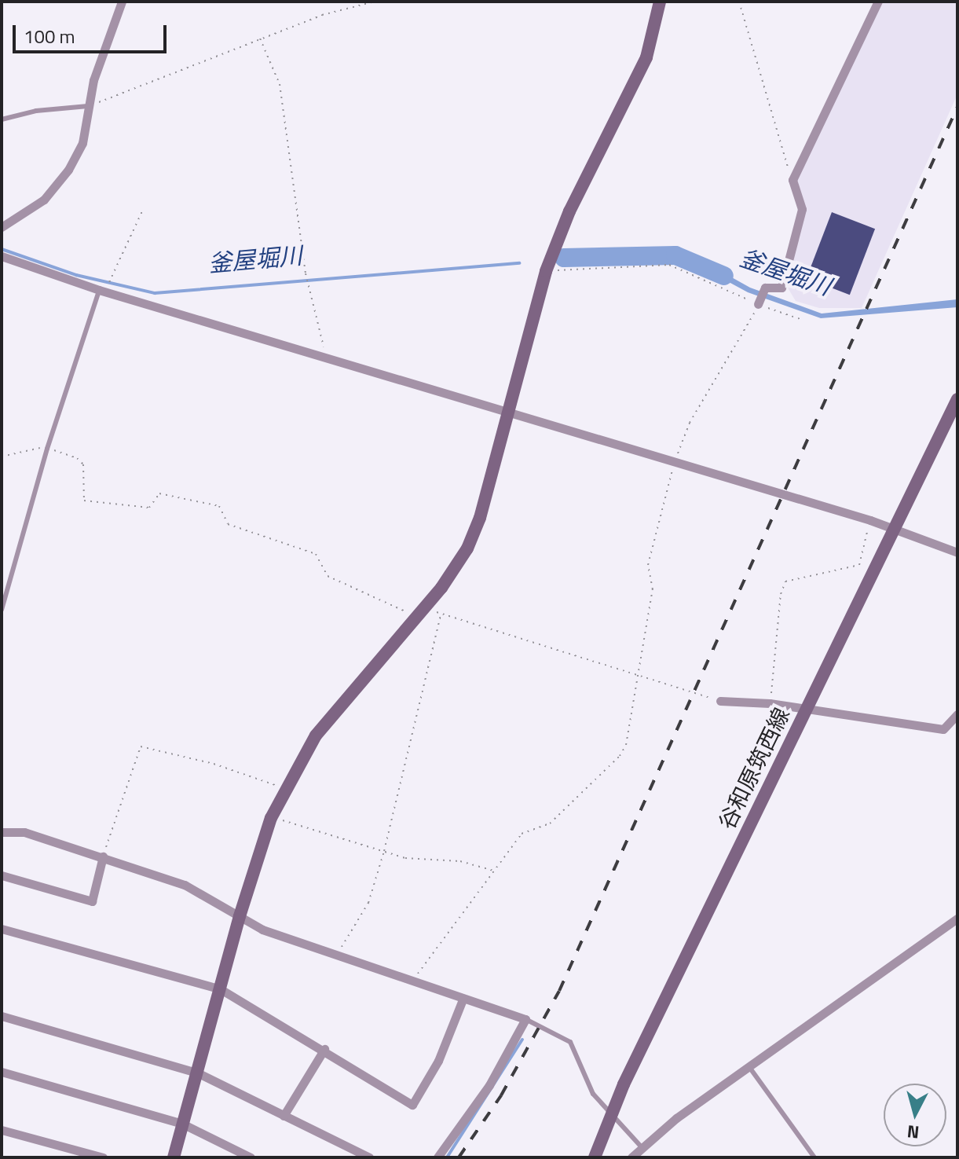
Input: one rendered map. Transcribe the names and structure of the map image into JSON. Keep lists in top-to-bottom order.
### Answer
{
  "streets": {
    "street": ["谷和原筑西線"]
  },
  "water": ["釜屋堀川"],
  "scale_bar": "100 m",
  "north": "bottom"
}
